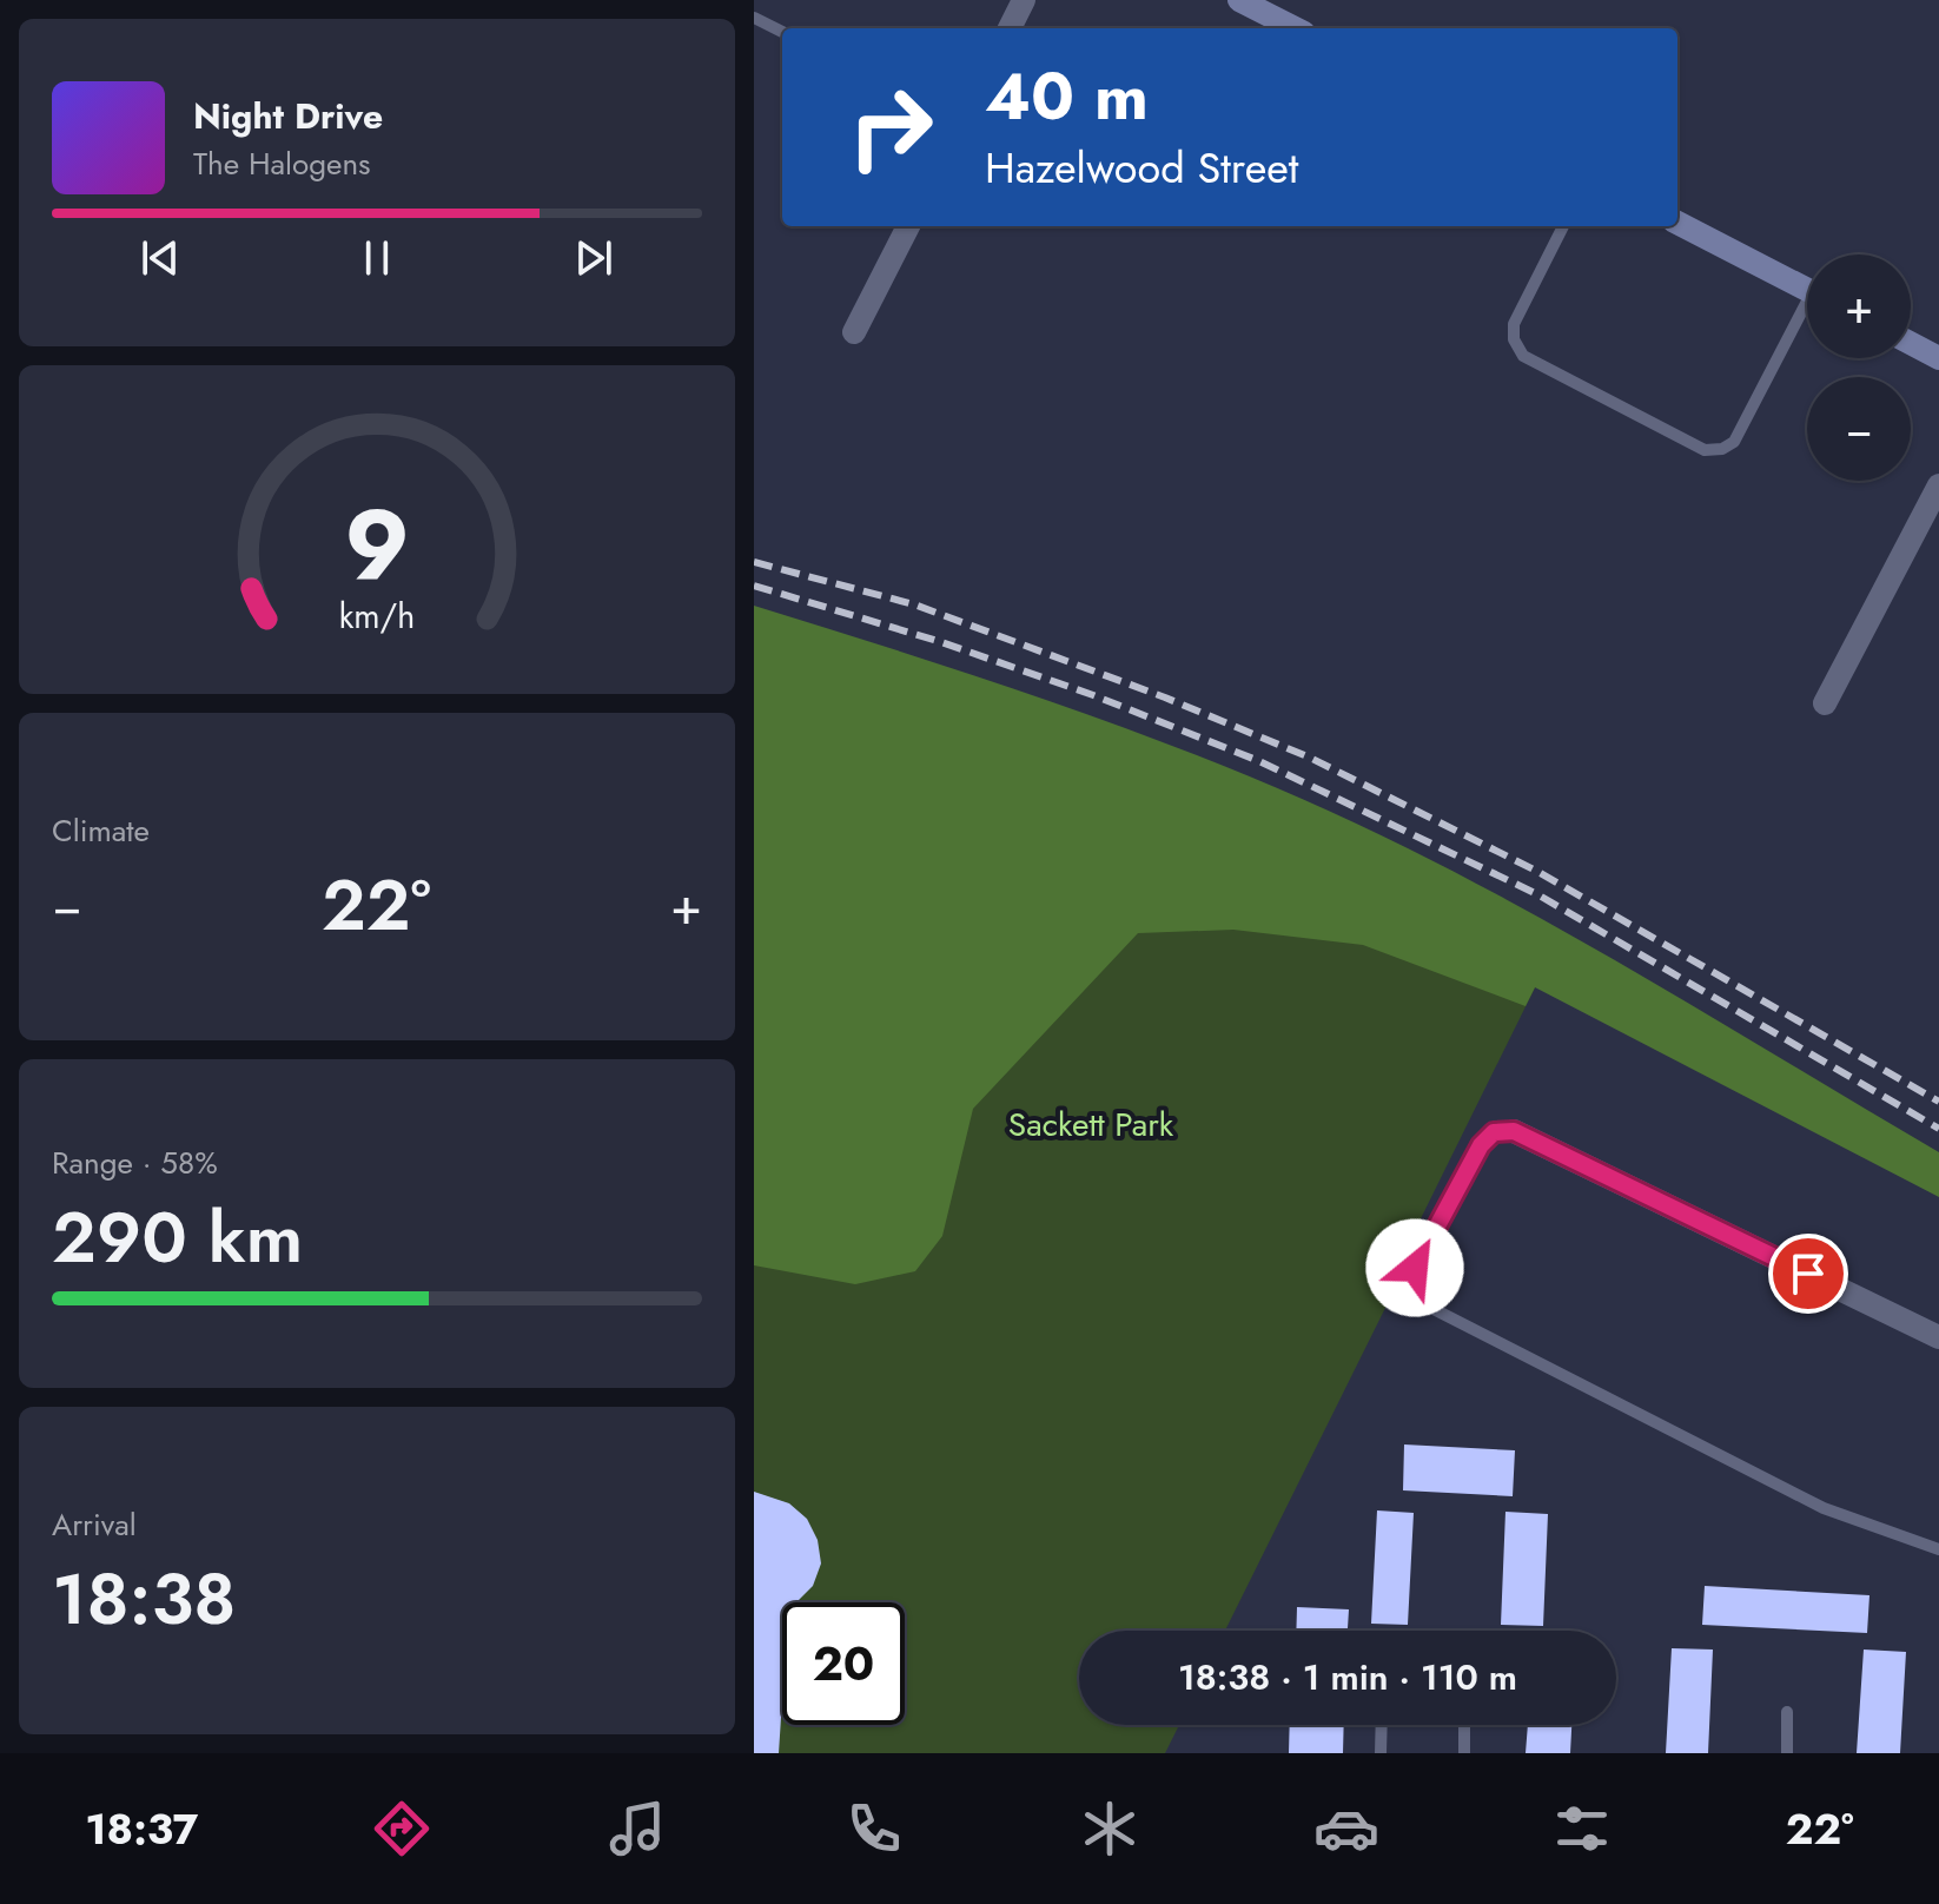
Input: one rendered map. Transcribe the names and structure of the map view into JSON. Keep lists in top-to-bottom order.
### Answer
{
  "parks": ["Sackett Park"],
  "page": {
    "turn": ["40 m", "Hazelwood Street"],
    "song": ["Night Drive", "The Halogens"],
    "map_buttons": ["+", "−"],
    "tile": [
      "Climate",
      ["Range · 58%", "290 km"],
      ["Arrival", "18:38"]
    ],
    "heat": ["−", "22°", "+"],
    "limit": "20",
    "trip": "18:38 · 1 min · 110 m",
    "tabs": ["18:37", "22°"],
    "gauge": ["9", "km/h"]
  }
}
